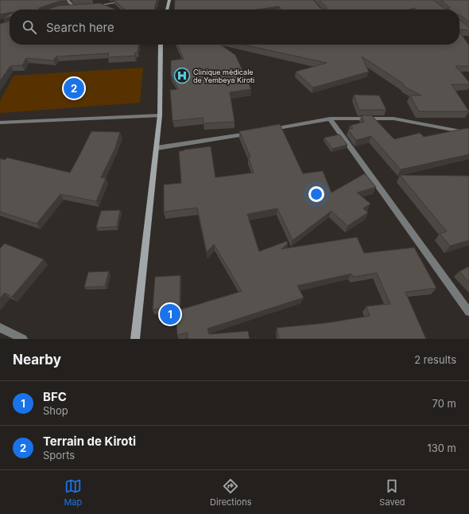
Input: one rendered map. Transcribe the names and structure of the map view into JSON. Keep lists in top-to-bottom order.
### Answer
{
  "places": {
    "hospital": ["Clinique médicale de Yembeya Kiroti"]
  },
  "page": {
    "search": "Search here",
    "pins": ["2", "1"],
    "heading": ["Nearby", "2 results"],
    "list": [
      {
        "mark": "1",
        "name": "BFC",
        "note": "Shop",
        "value": "70 m"
      },
      {
        "mark": "2",
        "name": "Terrain de Kiroti",
        "note": "Sports",
        "value": "130 m"
      }
    ],
    "nav": ["Map", "Directions", "Saved"]
  }
}
